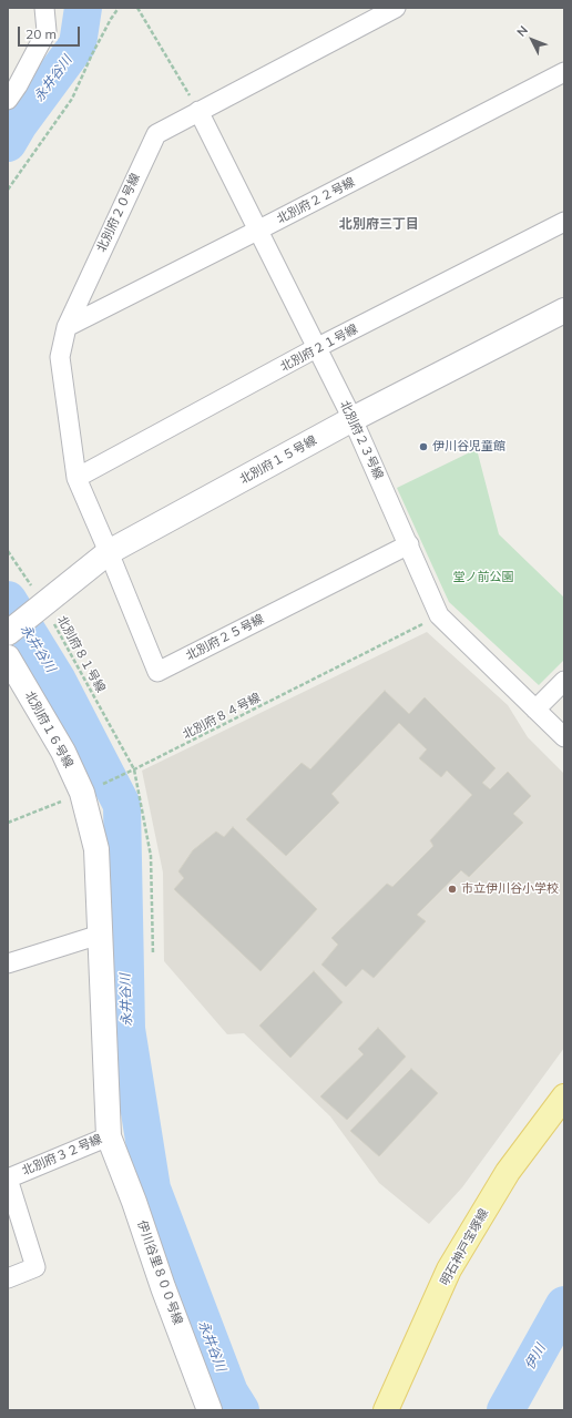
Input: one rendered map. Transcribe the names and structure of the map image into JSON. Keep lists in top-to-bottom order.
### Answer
{
  "streets": {
    "main road": ["明石神戸宝塚線"],
    "street": [
      "北別府２２号線",
      "北別府２０号線",
      "北別府２１号線",
      "北別府２３号線",
      "北別府１５号線",
      "北別府２５号線",
      "北別府１６号線",
      "北別府３２号線",
      "伊川谷里８００号線"
    ],
    "path": ["北別府８１号線", "北別府８４号線"]
  },
  "crossings": [
    ["北別府２２号線", "北別府２０号線"],
    ["北別府２２号線", "北別府２３号線"],
    ["北別府２０号線", "北別府２１号線"],
    ["北別府２０号線", "北別府２３号線"],
    ["北別府２０号線", "北別府１５号線"],
    ["北別府２０号線", "北別府２５号線"],
    ["北別府２１号線", "北別府２３号線"],
    ["北別府２３号線", "北別府１５号線"],
    ["北別府２３号線", "北別府２５号線"],
    ["北別府２３号線", "北別府８４号線"],
    ["北別府１５号線", "北別府２５号線"],
    ["北別府１５号線", "北別府８１号線"],
    ["北別府８１号線", "北別府８４号線"],
    ["北別府８４号線", "北別府１６号線"],
    ["北別府１６号線", "伊川谷里８００号線"],
    ["北別府３２号線", "伊川谷里８００号線"]
  ],
  "districts": ["北別府三丁目"],
  "water": ["永井谷川", "伊川"],
  "parks": ["堂ノ前公園"],
  "places": ["伊川谷児童館", "市立伊川谷小学校"],
  "scale_bar": "20 m",
  "north": "top left"
}
